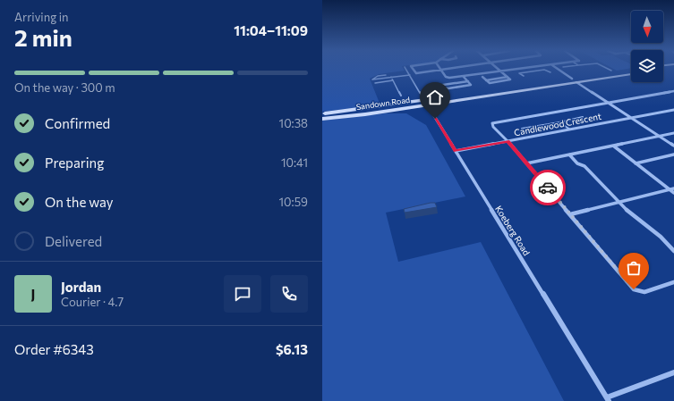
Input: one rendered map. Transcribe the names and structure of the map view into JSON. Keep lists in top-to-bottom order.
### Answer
{
  "streets": {
    "main road": ["Sandown Road"],
    "street": ["Candlewood Crescent", "Koeberg Road"]
  },
  "crossings": [
    ["Sandown Road", "Koeberg Road"]
  ],
  "north": "bottom",
  "page": {
    "heading": ["2 min", "Arriving in", "11:04–11:09"],
    "panel": [
      "Jordan",
      "Courier · 4.7",
      "Order #6343",
      "$6.13"
    ],
    "bar": "On the way · 300 m",
    "list": [
      ["Confirmed", "10:38"],
      ["Preparing", "10:41"],
      ["On the way", "10:59"],
      "Delivered"
    ],
    "round": "J"
  }
}
